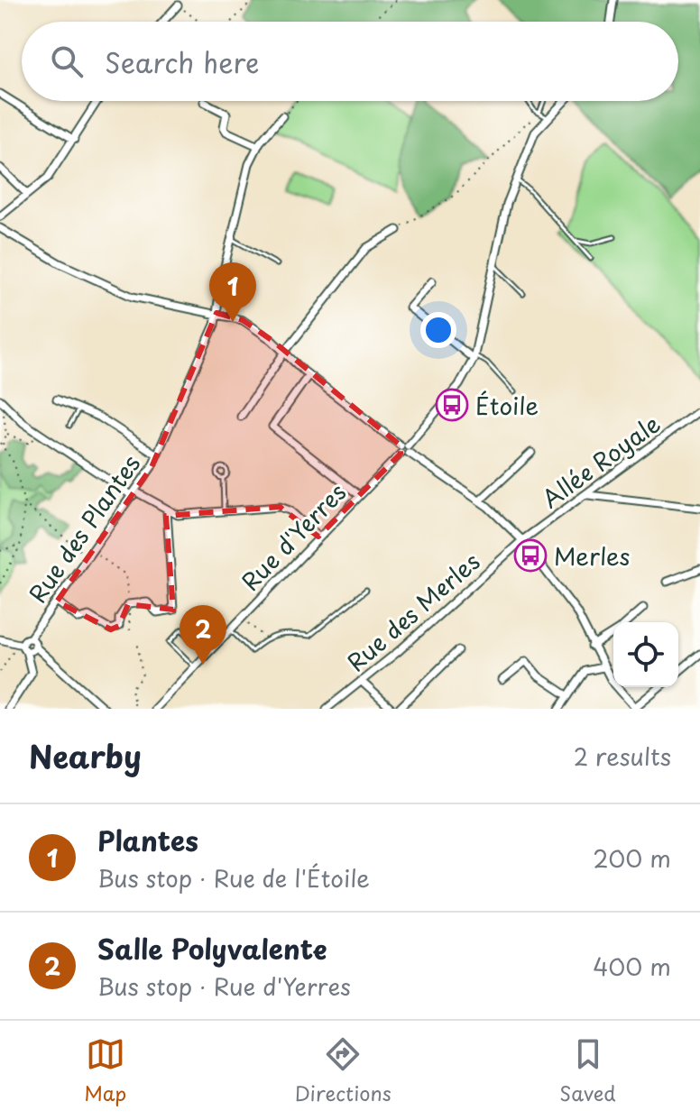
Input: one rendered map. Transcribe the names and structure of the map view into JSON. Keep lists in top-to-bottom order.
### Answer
{
  "streets": {
    "street": [
      "Allée Royale",
      "Rue des Plantes",
      "Rue d'Yerres",
      "Rue des Merles"
    ]
  },
  "crossings": [
    ["Allée Royale", "Rue des Merles"]
  ],
  "places": {
    "bus stop": ["Étoile", "Merles"]
  },
  "page": {
    "search": "Search here",
    "pins": ["1", "2"],
    "heading": ["Nearby", "2 results"],
    "list": [
      {
        "mark": "1",
        "name": "Plantes",
        "note": "Bus stop · Rue de l'Étoile",
        "value": "200 m"
      },
      {
        "mark": "2",
        "name": "Salle Polyvalente",
        "note": "Bus stop · Rue d'Yerres",
        "value": "400 m"
      }
    ],
    "nav": ["Map", "Directions", "Saved"]
  }
}
